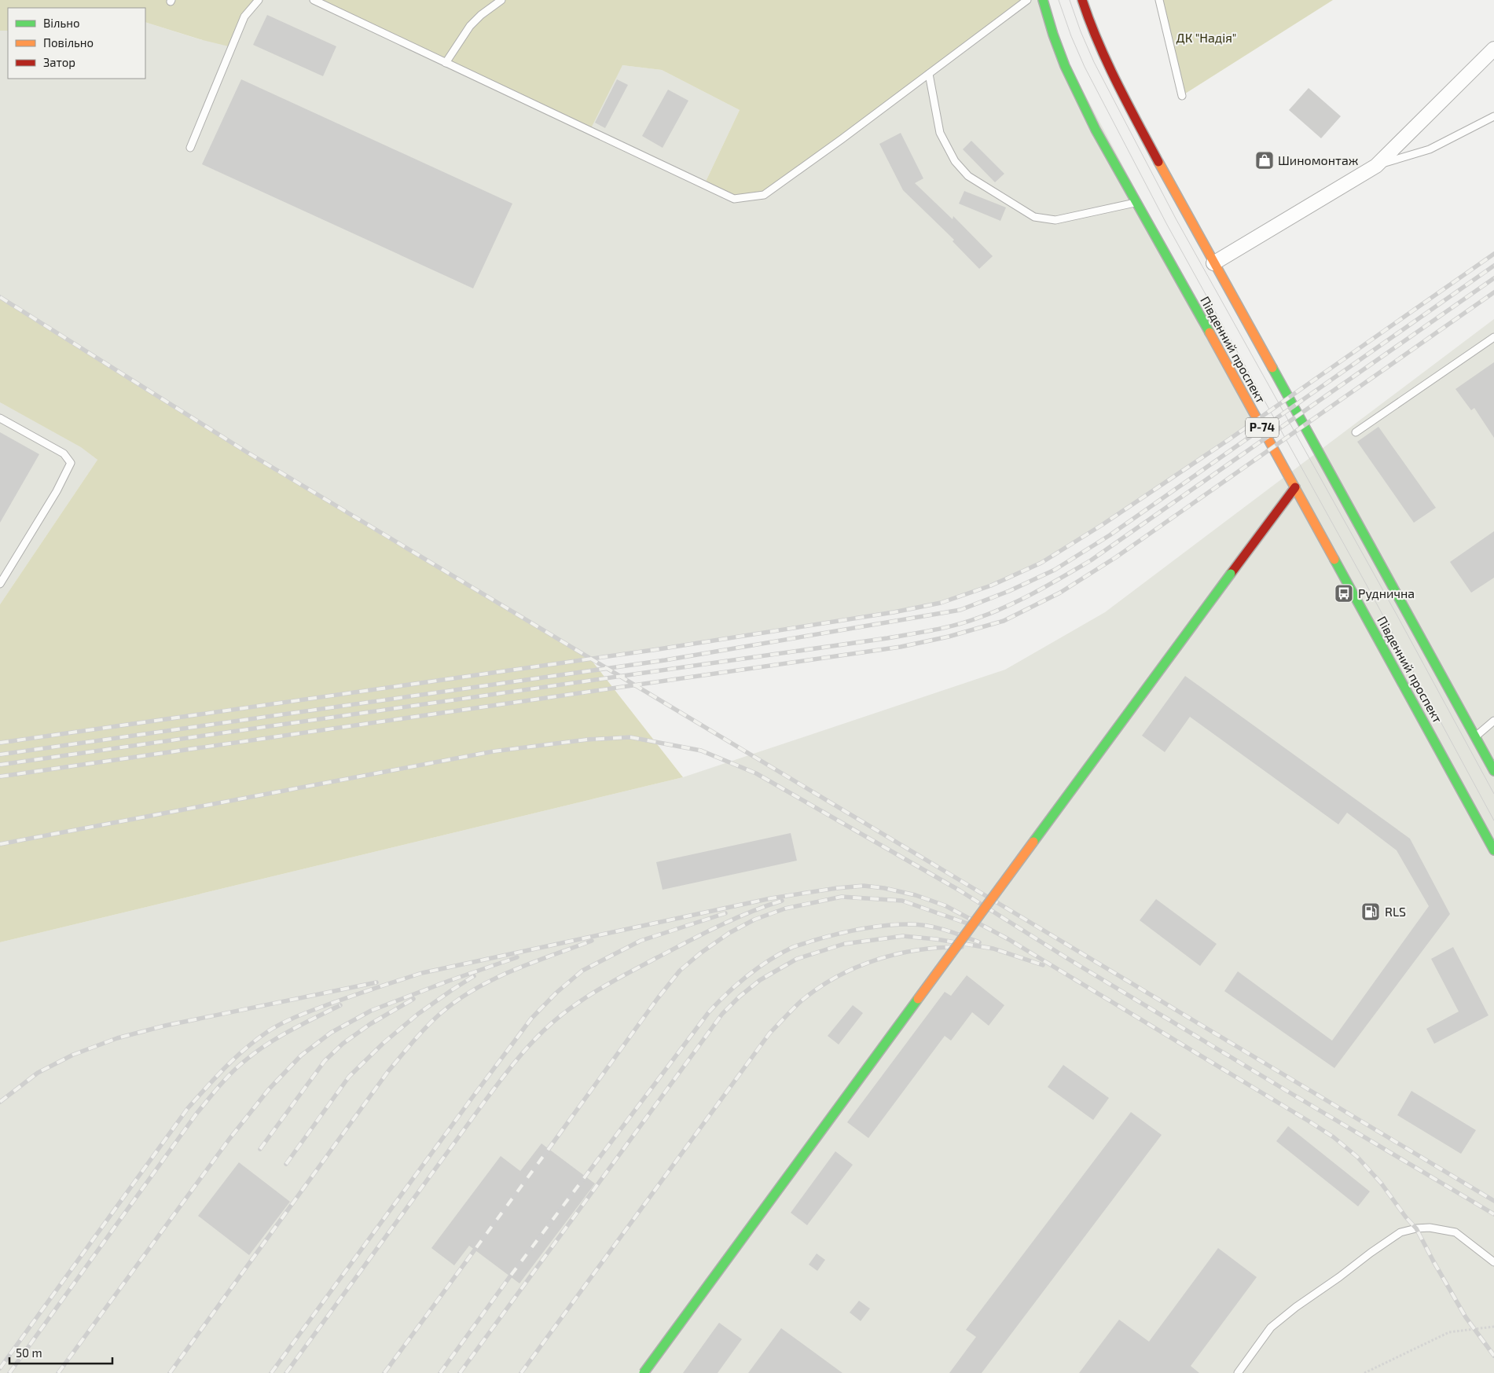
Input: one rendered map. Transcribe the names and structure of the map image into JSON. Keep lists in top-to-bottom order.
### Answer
{
  "streets": {
    "main road": ["Південний проспект", "Р-74"]
  },
  "parks": ["ДК \"Надія\""],
  "places": {
    "shop": ["Шиномонтаж"],
    "bus stop": ["Руднична"],
    "fuel station": ["RLS"]
  },
  "legend": ["Вільно", "Повільно", "Затор"],
  "scale_bar": "50 m"
}
